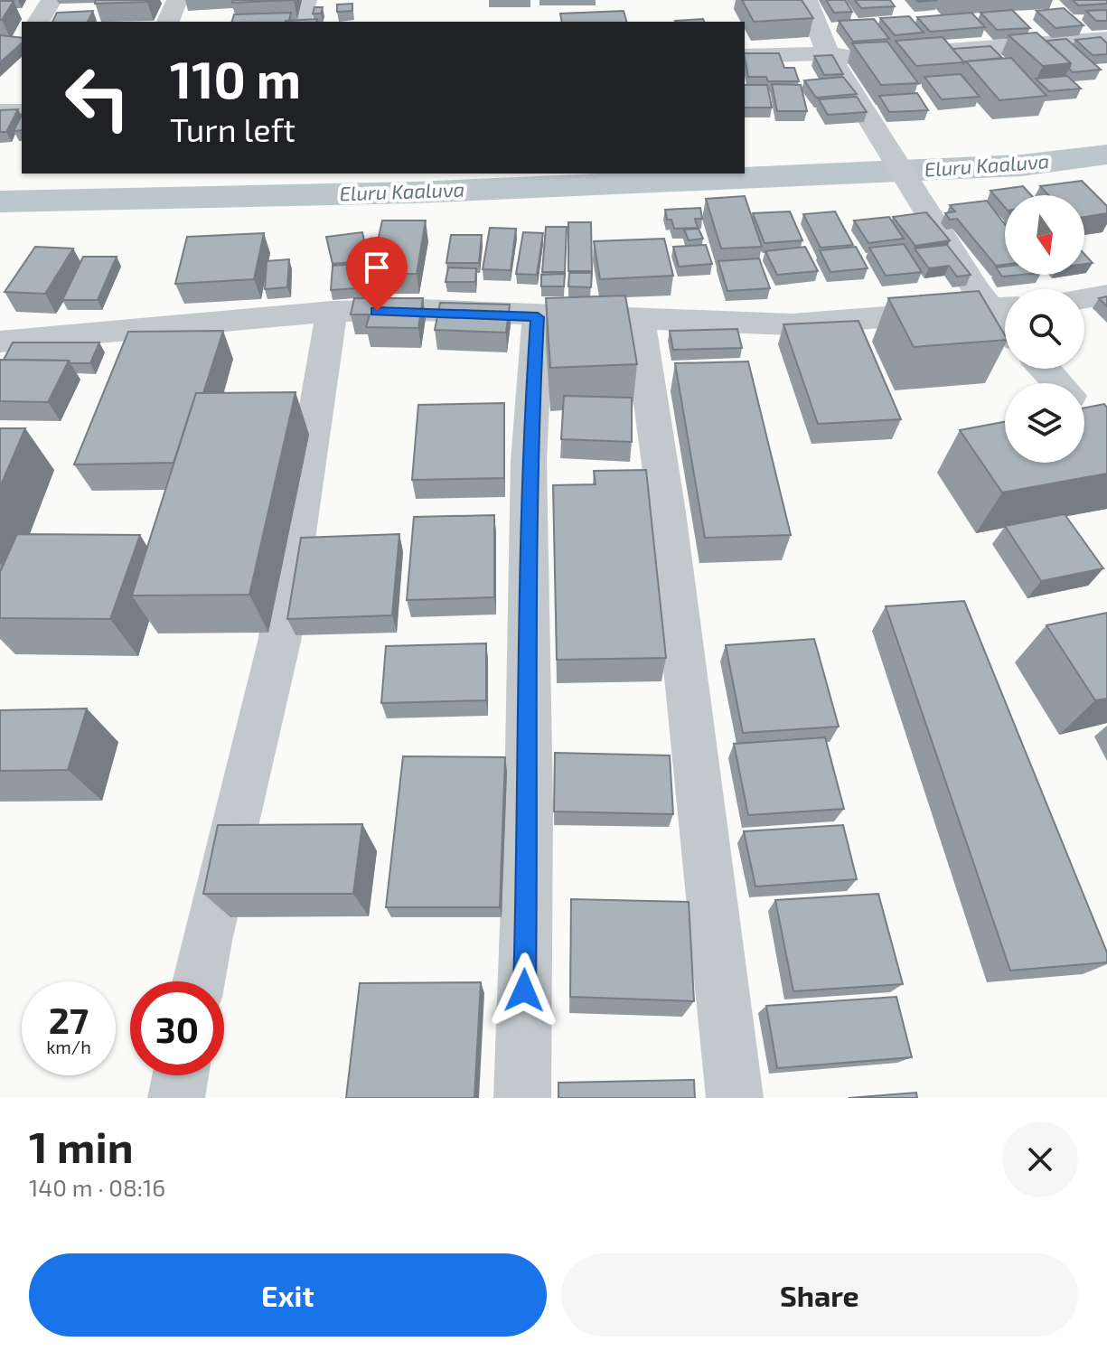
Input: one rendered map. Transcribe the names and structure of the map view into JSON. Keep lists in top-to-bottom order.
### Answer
{
  "water": ["Eluru Kaaluva"],
  "north": "bottom",
  "page": {
    "turn": ["110 m", "Turn left"],
    "speed": "27 km/h",
    "limit": "30",
    "heading": ["1 min", "140 m · 08:16"],
    "buttons": ["Exit", "Share"]
  }
}
